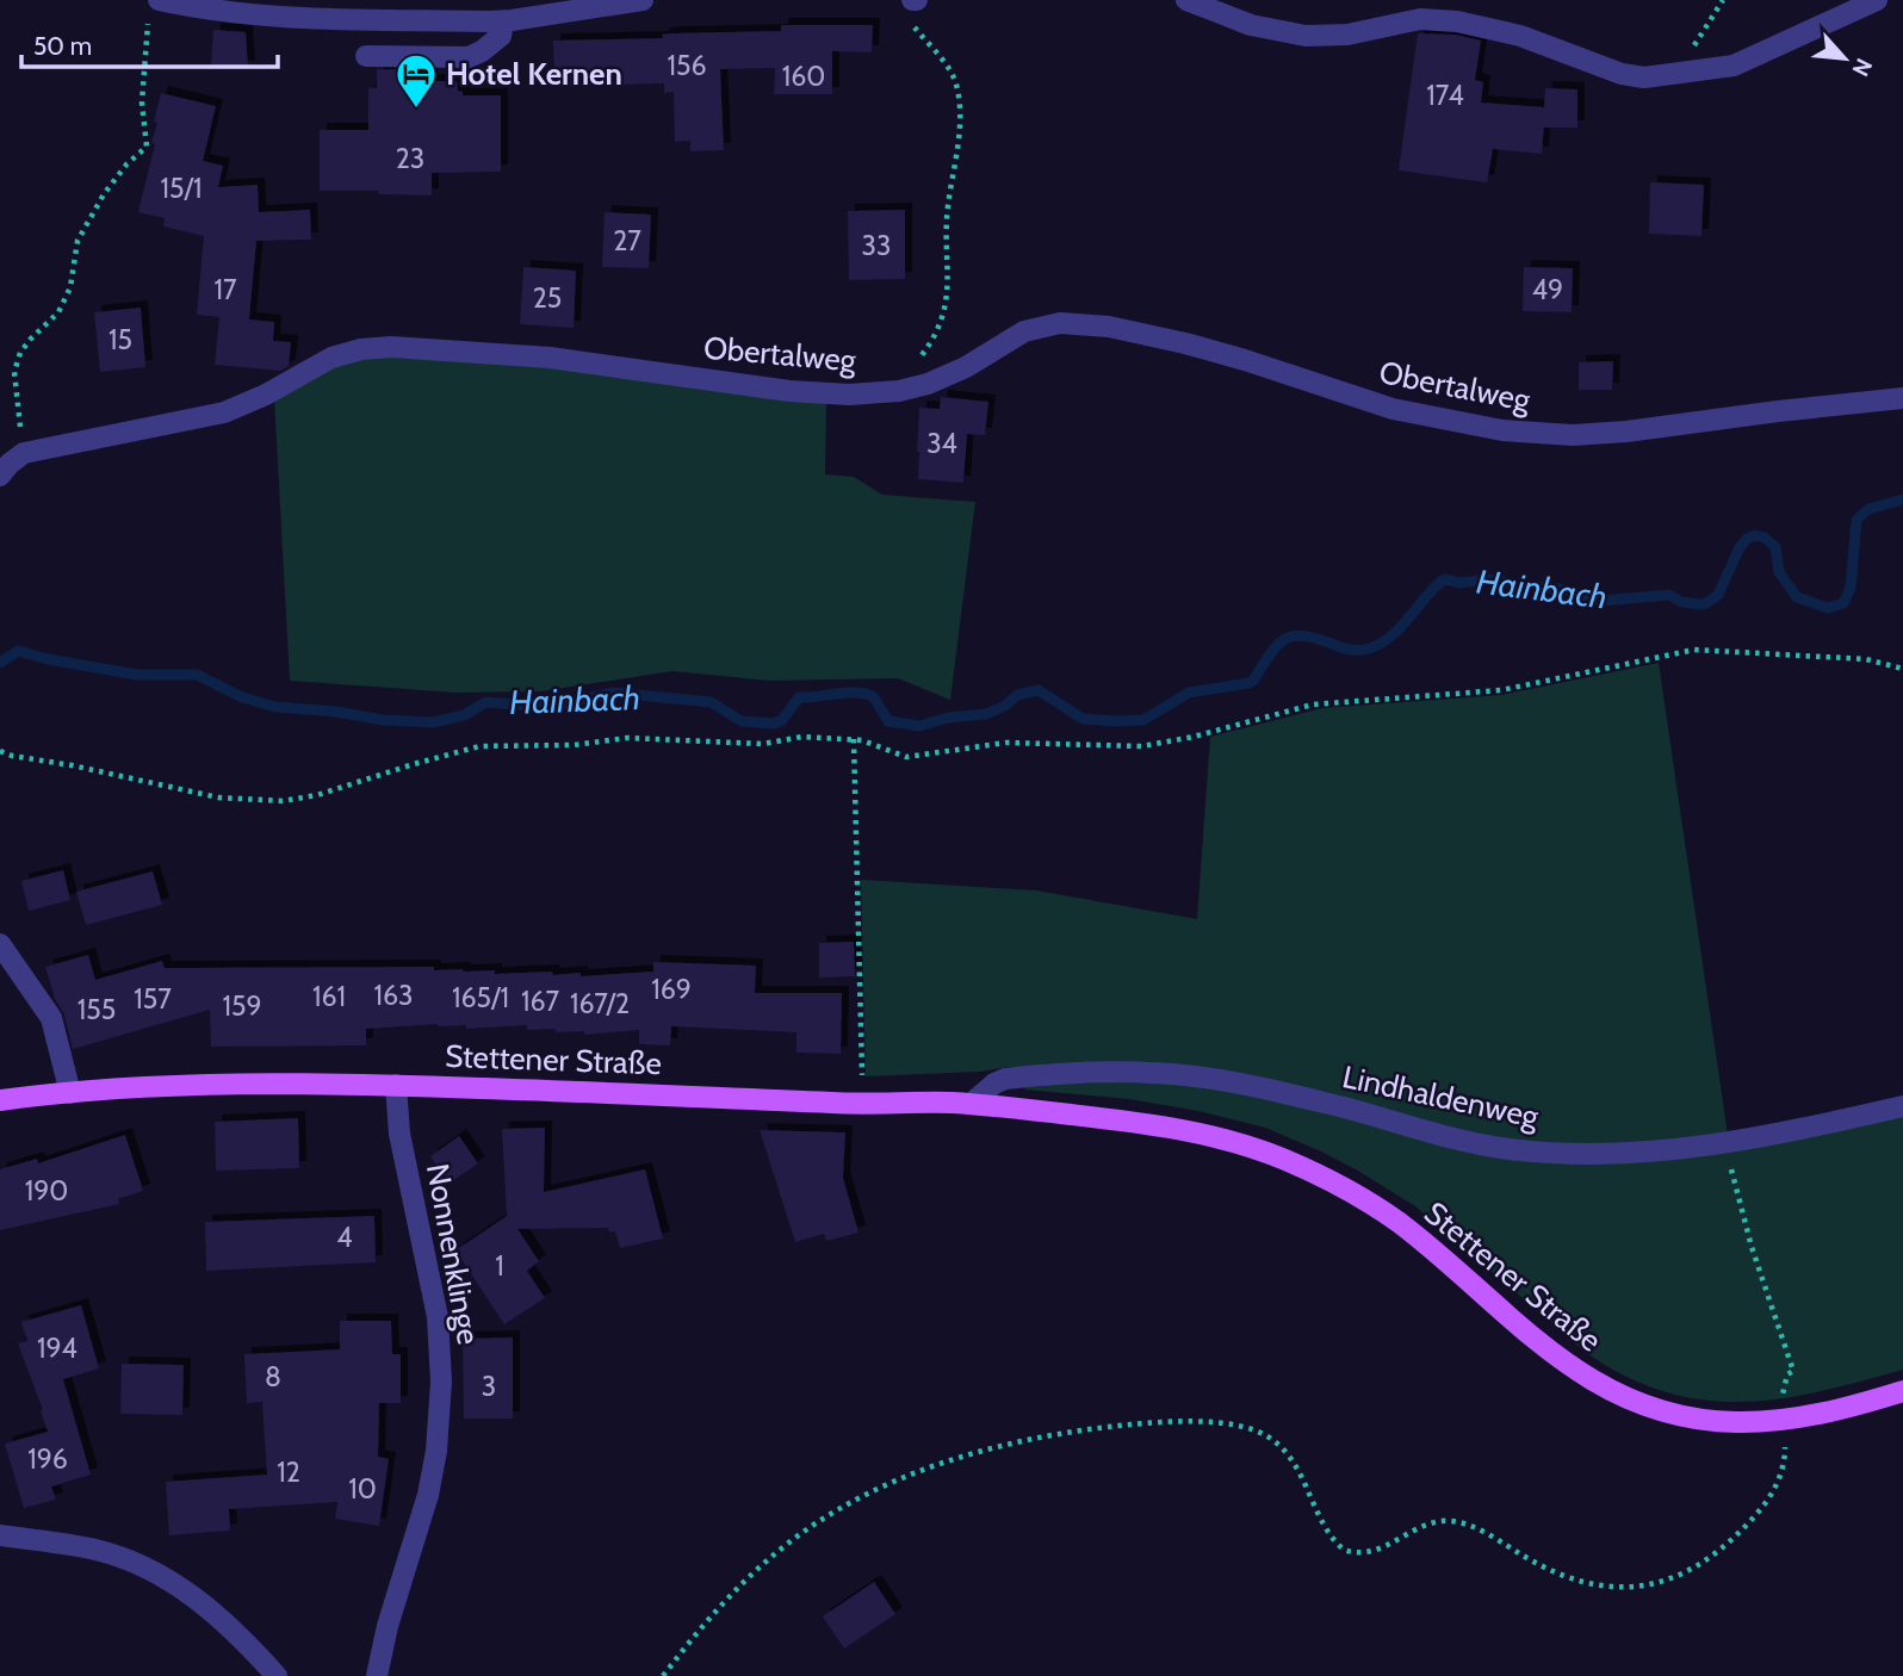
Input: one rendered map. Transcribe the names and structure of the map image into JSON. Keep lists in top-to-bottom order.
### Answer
{
  "streets": {
    "main road": ["Stettener Straße"],
    "street": ["Obertalweg", "Lindhaldenweg", "Nonnenklinge"]
  },
  "crossings": [
    ["Stettener Straße", "Lindhaldenweg"],
    ["Stettener Straße", "Nonnenklinge"]
  ],
  "water": ["Hainbach"],
  "places": {
    "hotel": ["Hotel Kernen"]
  },
  "house_numbers": [
    "156",
    "160",
    "174",
    "23",
    "15/1",
    "27",
    "33",
    "17",
    "49",
    "25",
    "15",
    "34",
    "169",
    "163",
    "161",
    "165/1",
    "157",
    "167",
    "167/2",
    "159",
    "155",
    "190",
    "4",
    "1",
    "194",
    "8",
    "3",
    "196",
    "12",
    "10"
  ],
  "scale_bar": "50 m",
  "north": "bottom right"
}
